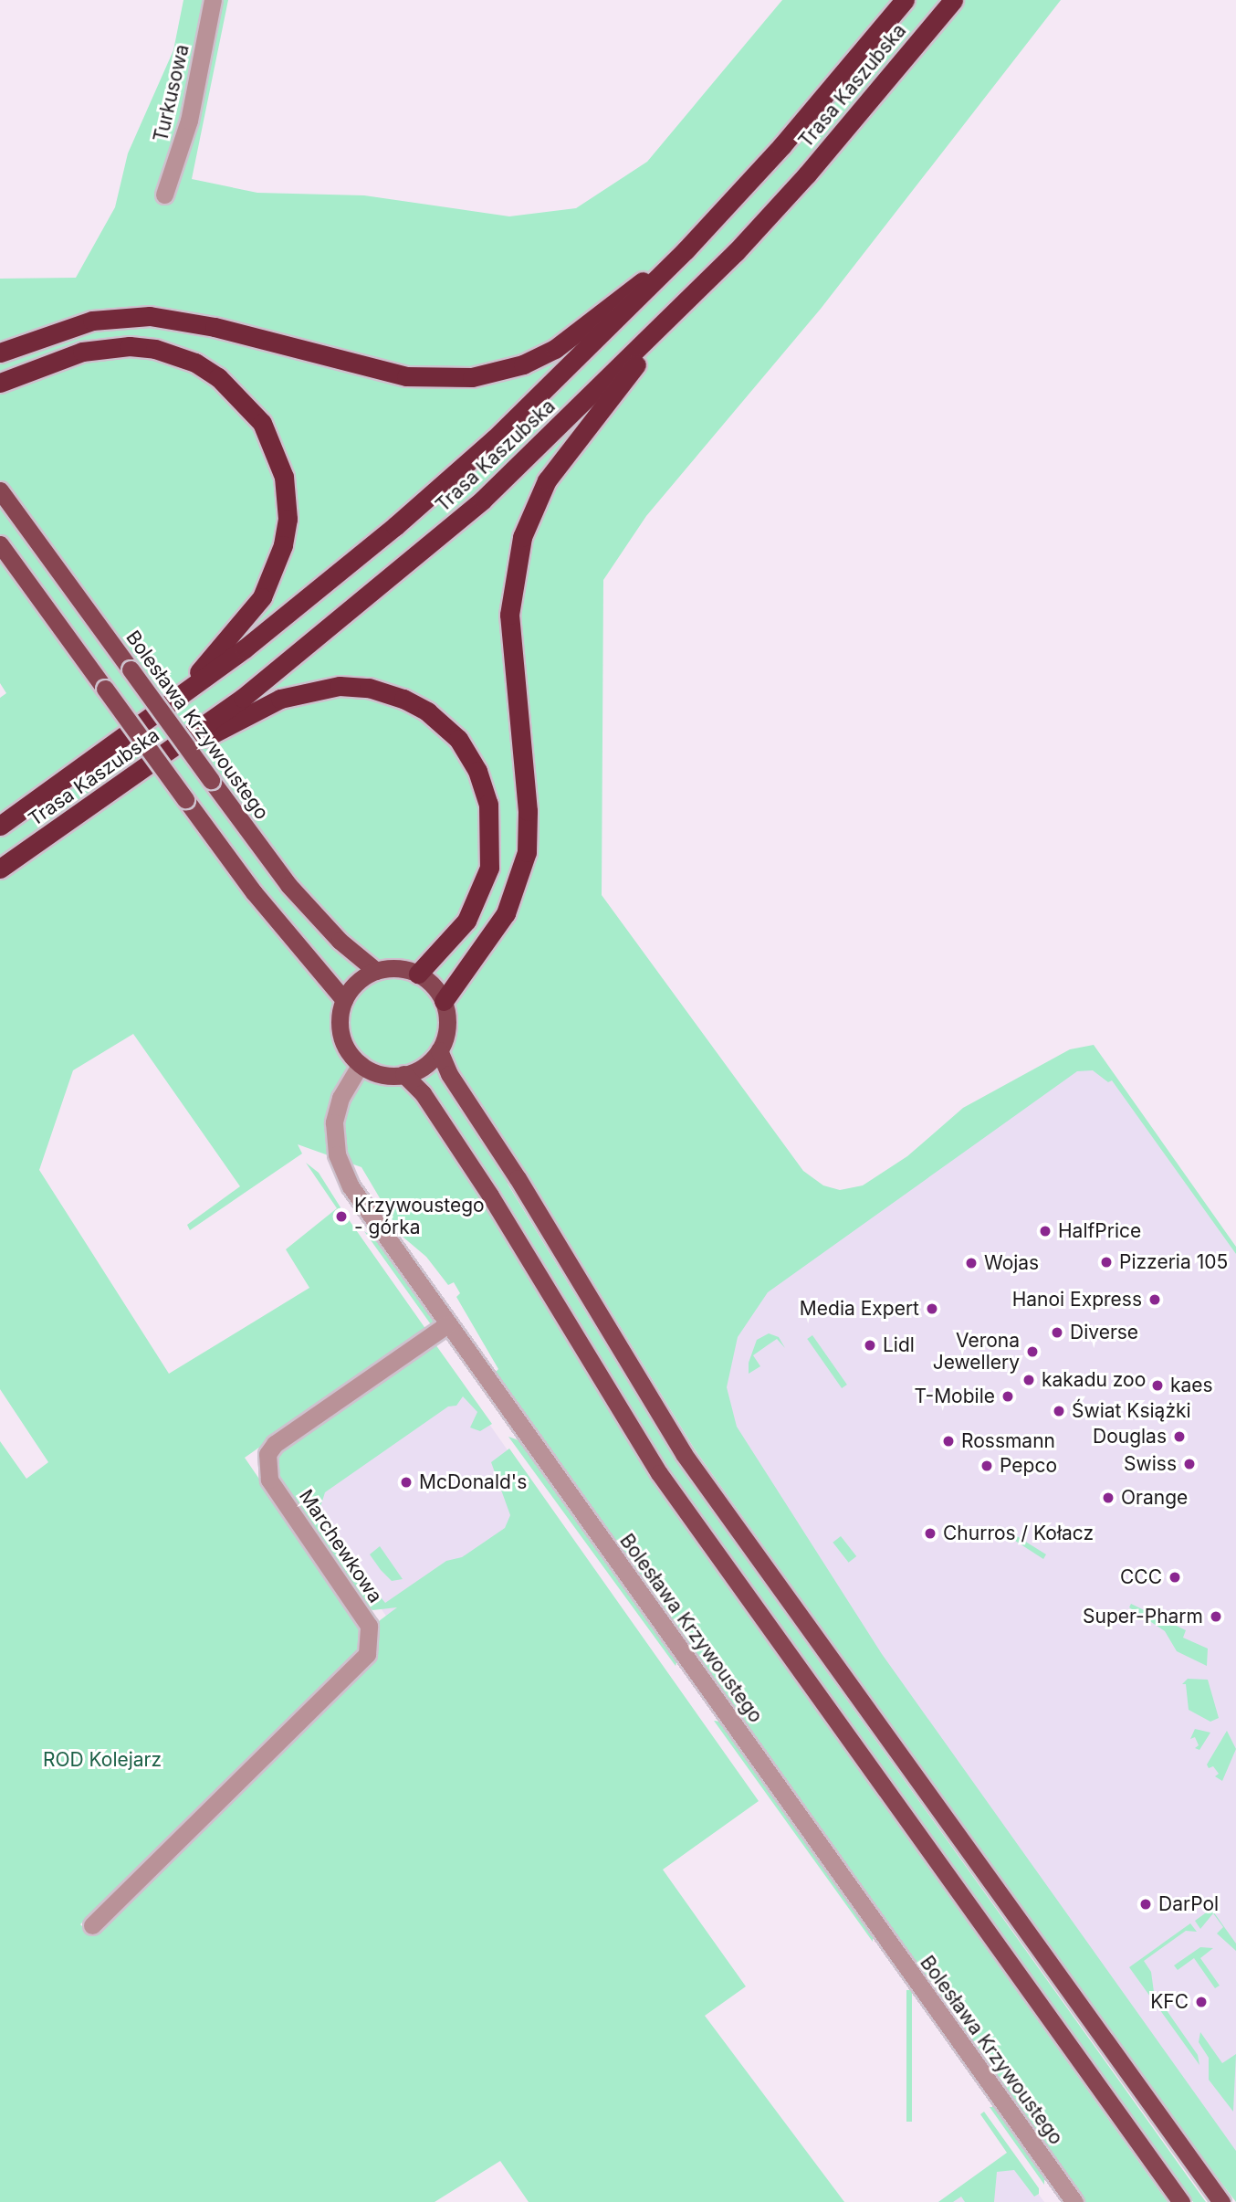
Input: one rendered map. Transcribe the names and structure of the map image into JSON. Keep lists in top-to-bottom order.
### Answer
{
  "streets": {
    "highway": ["Trasa Kaszubska"],
    "main road": ["Bolesława Krzywoustego"],
    "street": ["Turkusowa", "Marchewkowa"]
  },
  "crossings": [
    ["Bolesława Krzywoustego", "Marchewkowa"]
  ],
  "parks": ["ROD Kolejarz"],
  "places": [
    "Krzywoustego - górka",
    "HalfPrice",
    "Pizzeria 105",
    "Wojas",
    "Hanoi Express",
    "Media Expert",
    "Diverse",
    "Lidl",
    "Verona Jewellery",
    "kakadu zoo",
    "kaes",
    "T-Mobile",
    "Świat Książki",
    "Douglas",
    "Rossmann",
    "Swiss",
    "Pepco",
    "McDonald's",
    "Orange",
    "Churros / Kołacz",
    "CCC",
    "Super-Pharm",
    "DarPol",
    "KFC"
  ]
}
